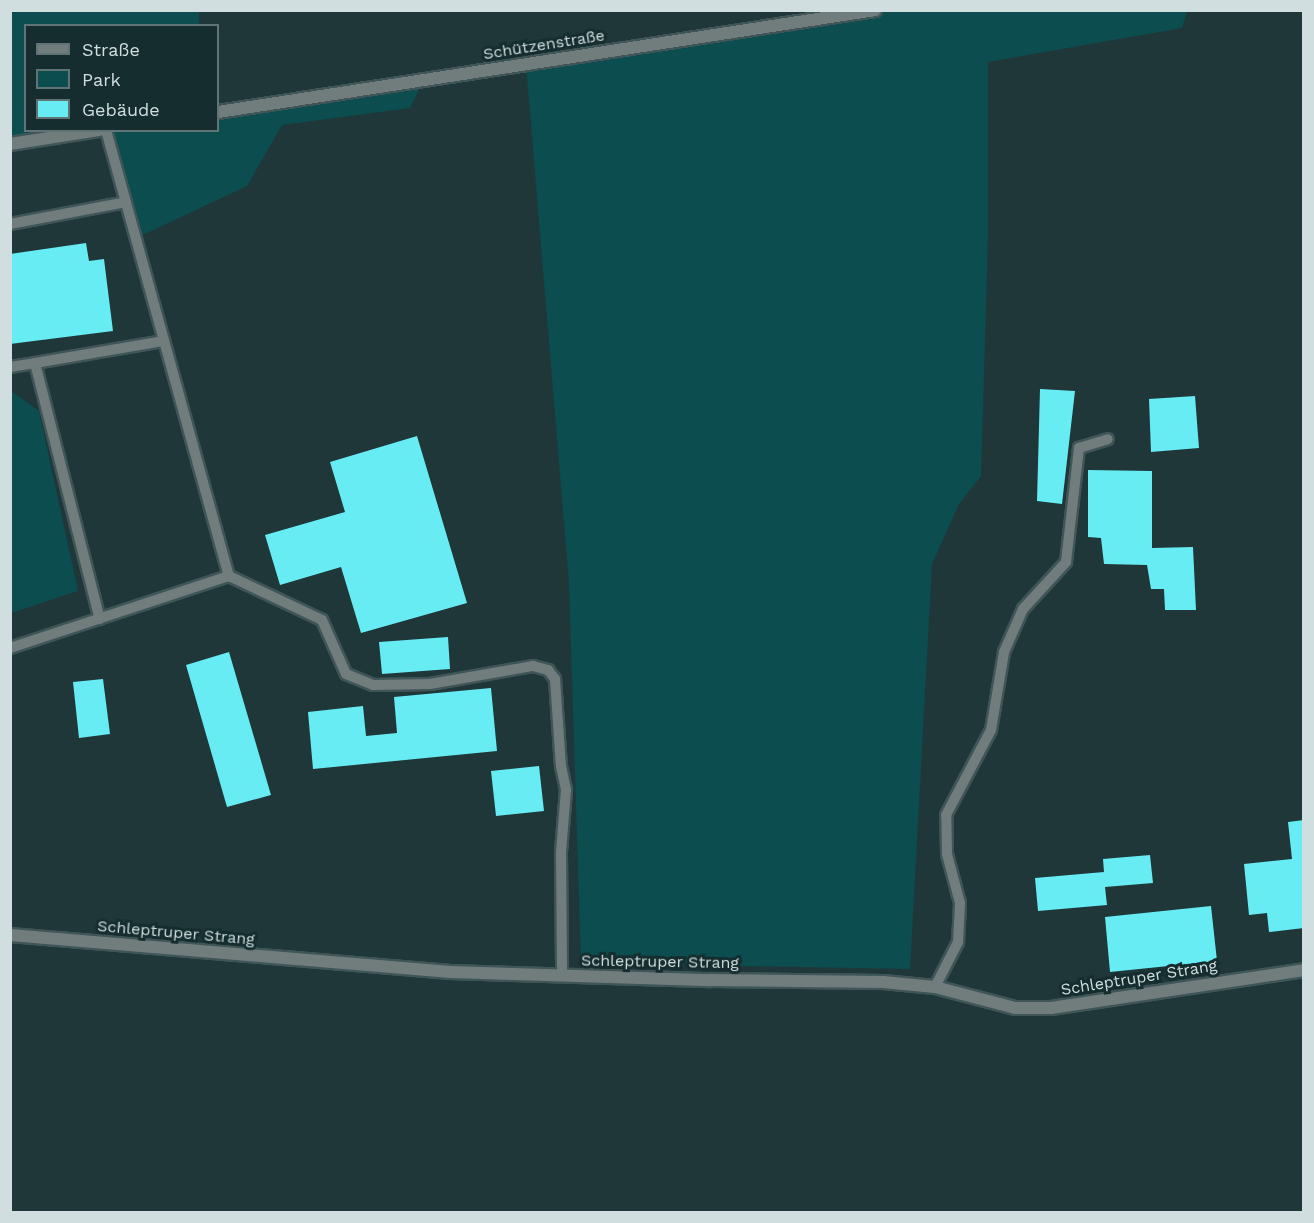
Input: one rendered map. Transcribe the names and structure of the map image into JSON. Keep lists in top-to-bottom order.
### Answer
{
  "streets": {
    "street": ["Schützenstraße", "Schleptruper Strang"]
  },
  "legend": ["Straße", "Park", "Gebäude"]
}
